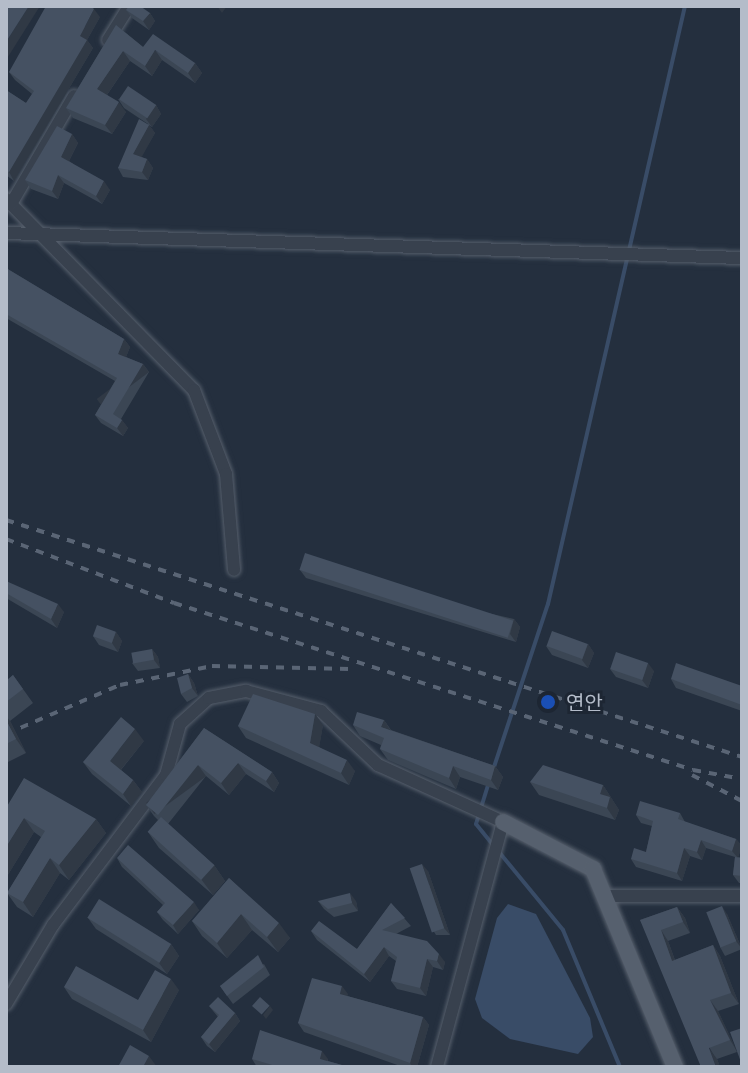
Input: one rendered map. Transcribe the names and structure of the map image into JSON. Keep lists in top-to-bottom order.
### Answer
{
  "places": ["연안"]
}
